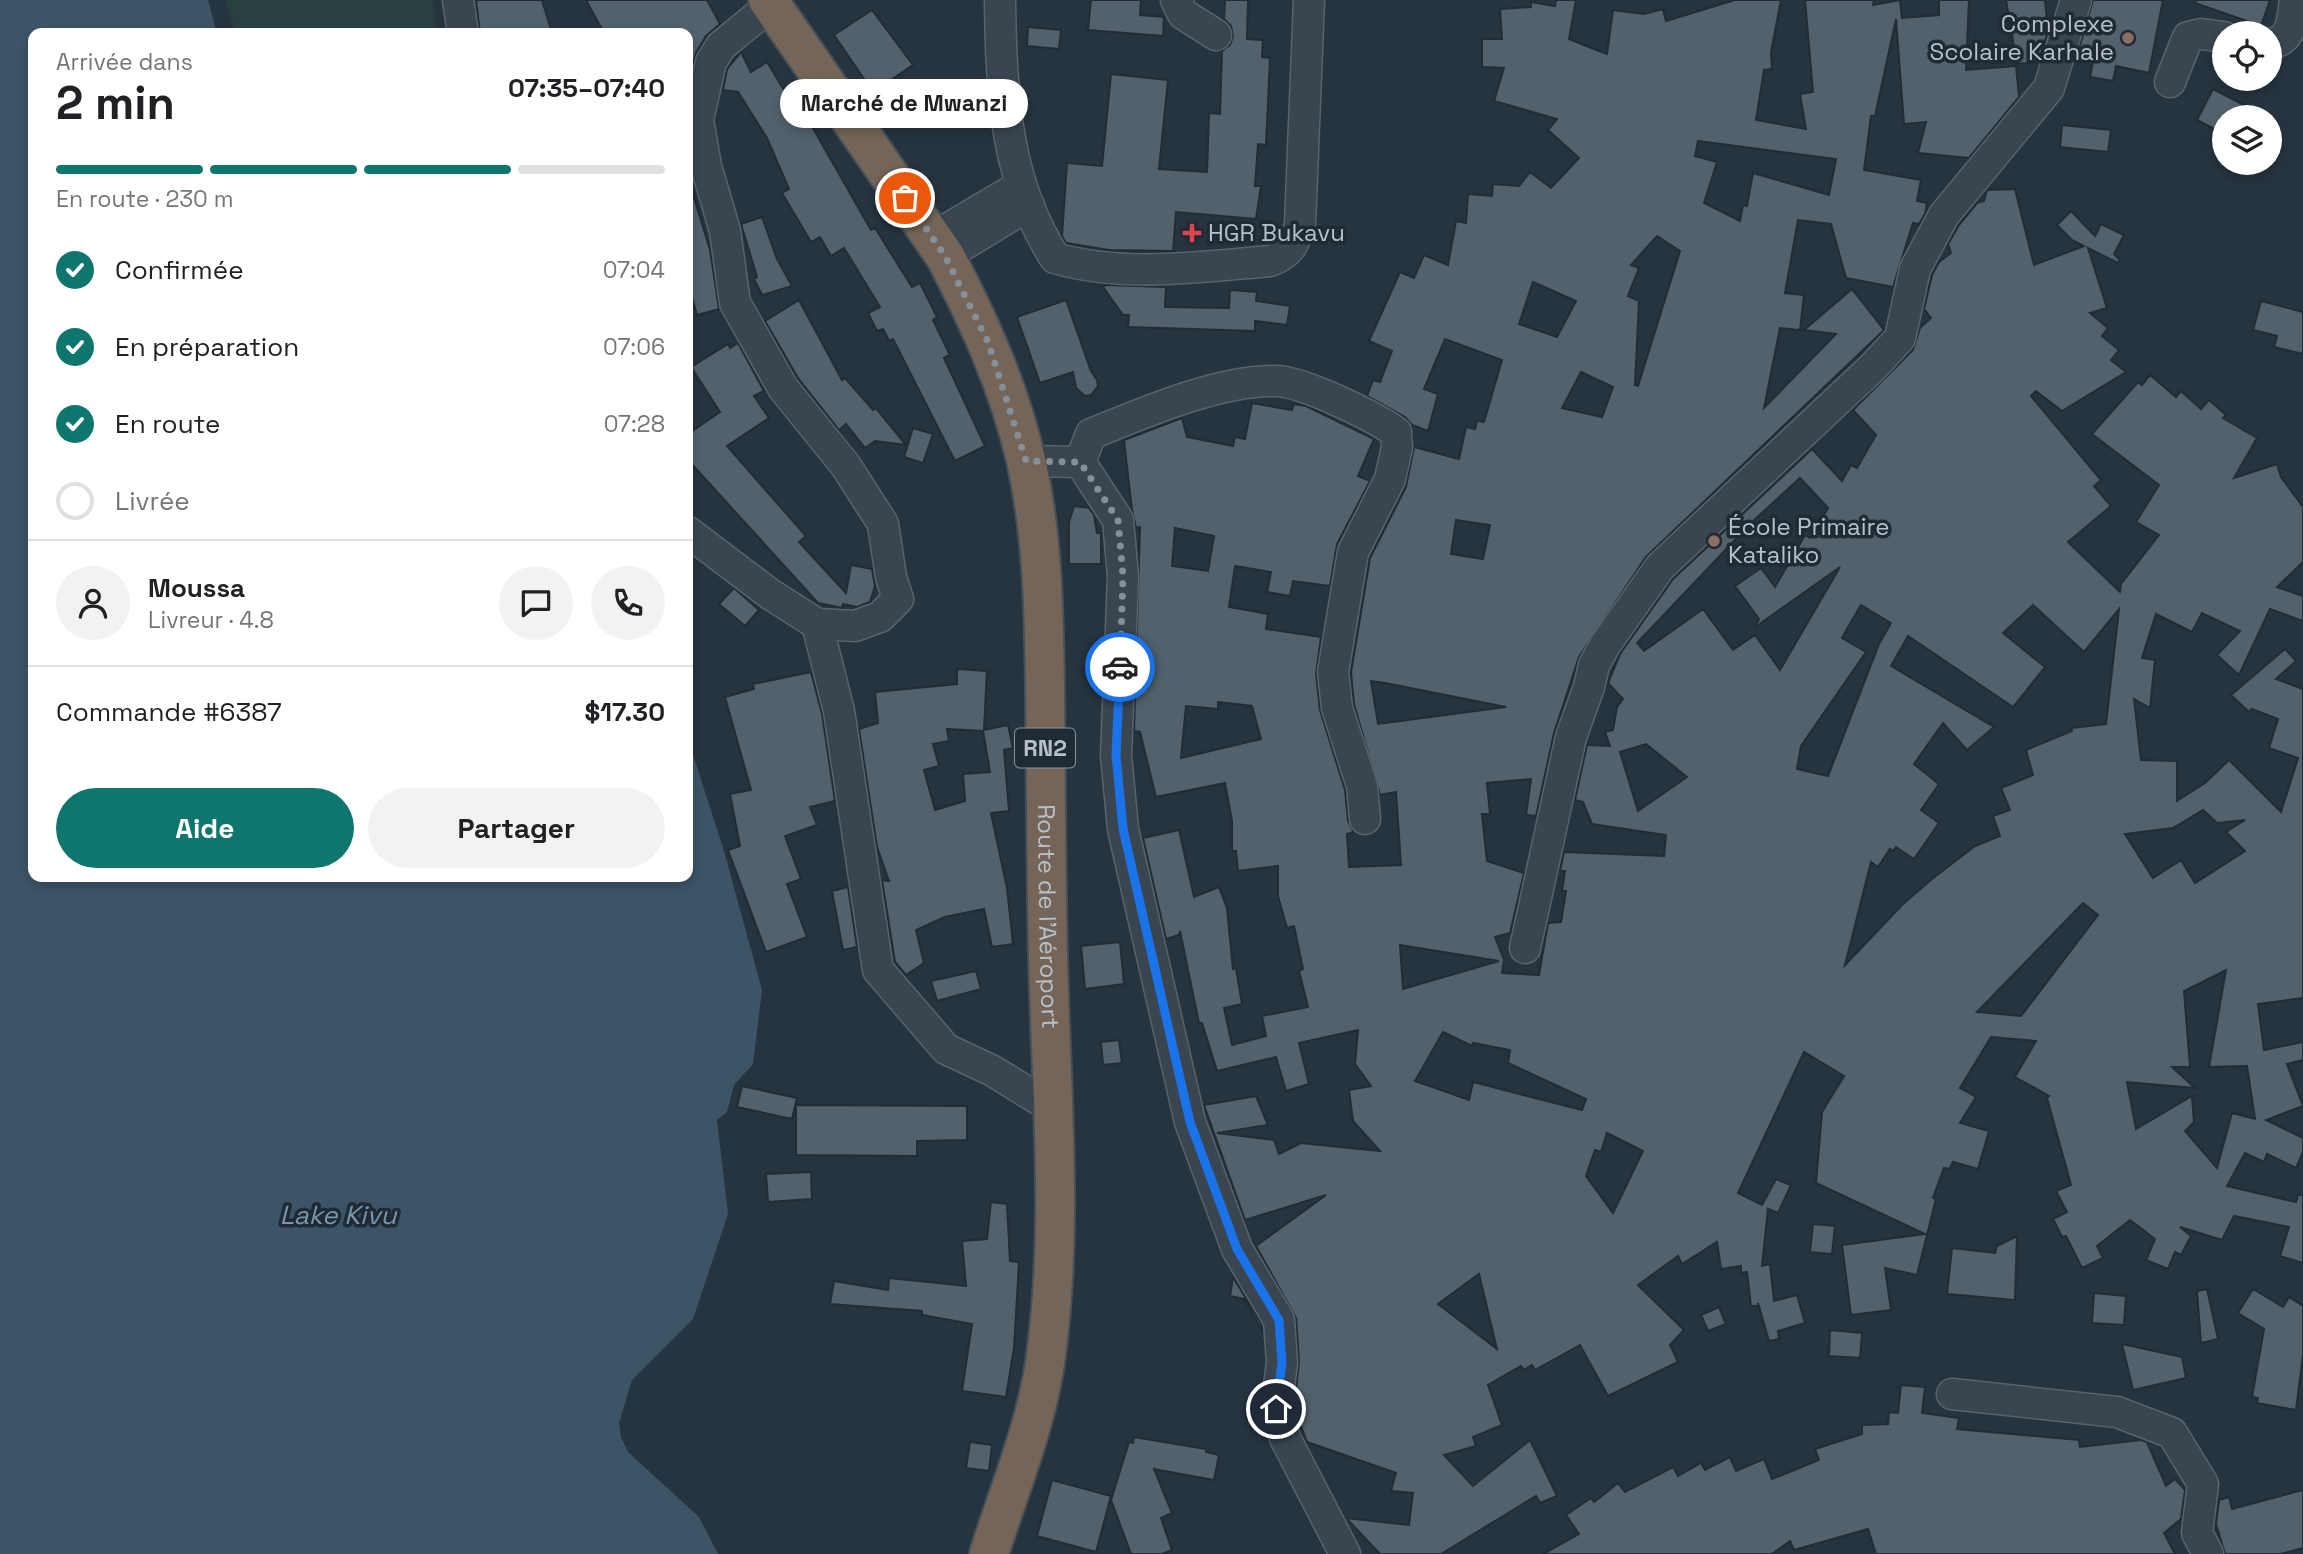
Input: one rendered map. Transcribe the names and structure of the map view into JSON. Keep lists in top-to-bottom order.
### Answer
{
  "streets": {
    "highway": ["RN2", "Route de l'Aéroport"]
  },
  "water": ["Lake Kivu"],
  "places": {
    "other": ["Complexe Scolaire Karhale", "Marché de Mwanzi", "École Primaire Kataliko"],
    "health": ["HGR Bukavu"]
  },
  "page": {
    "heading": ["2 min", "Arrivée dans", "07:35–07:40"],
    "panel": [
      "Moussa",
      "Livreur · 4.8",
      "Commande #6387",
      "$17.30"
    ],
    "bubble": "Marché de Mwanzi",
    "bar": "En route · 230 m",
    "list": [
      ["Confirmée", "07:04"],
      ["En préparation", "07:06"],
      ["En route", "07:28"],
      "Livrée"
    ],
    "buttons": ["Aide", "Partager"]
  }
}
